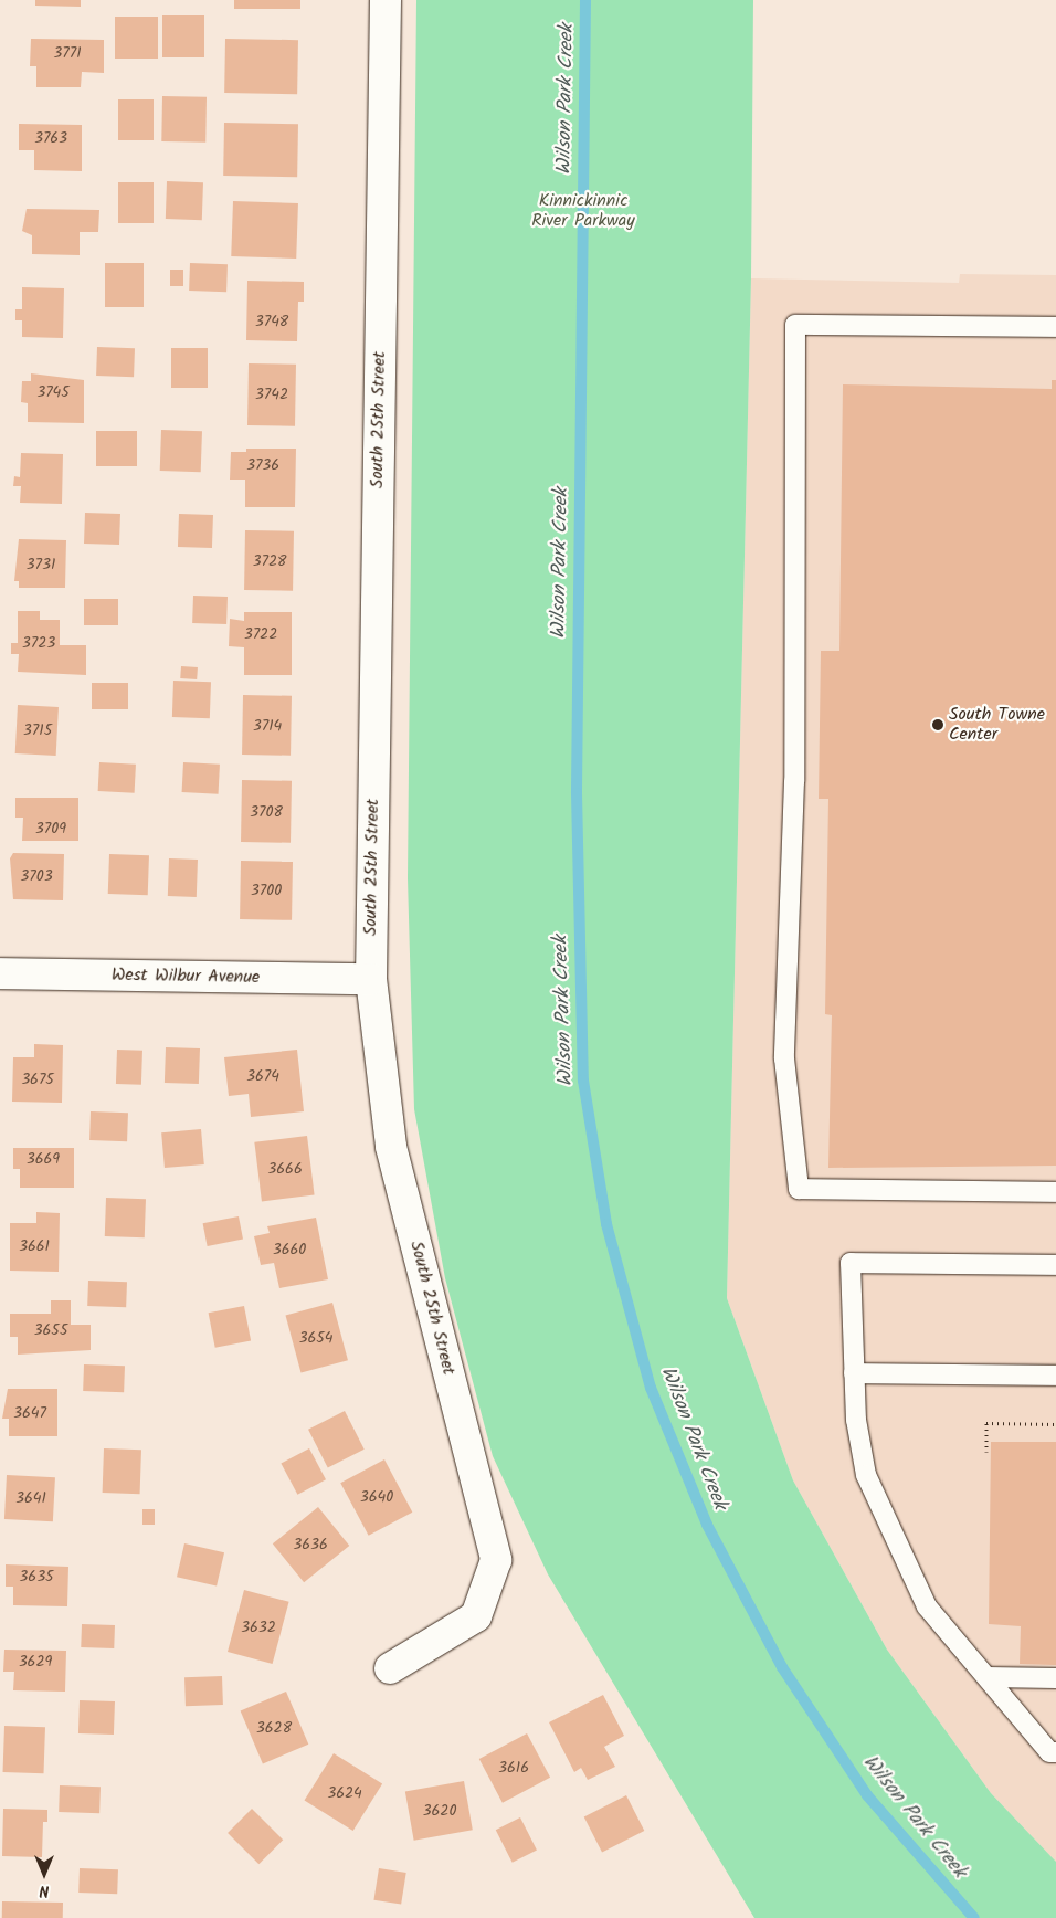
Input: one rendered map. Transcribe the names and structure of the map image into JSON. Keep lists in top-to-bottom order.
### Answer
{
  "streets": {
    "street": ["South 25th Street", "West Wilbur Avenue"]
  },
  "crossings": [
    ["South 25th Street", "West Wilbur Avenue"]
  ],
  "water": ["Wilson Park Creek"],
  "parks": ["Kinnickinnic River Parkway"],
  "places": ["South Towne Center"],
  "house_numbers": [
    "3771",
    "3763",
    "3748",
    "3745",
    "3742",
    "3736",
    "3728",
    "3731",
    "3722",
    "3723",
    "3714",
    "3715",
    "3708",
    "3709",
    "3703",
    "3700",
    "3674",
    "3675",
    "3669",
    "3666",
    "3661",
    "3660",
    "3655",
    "3654",
    "3647",
    "3640",
    "3641",
    "3636",
    "3635",
    "3632",
    "3629",
    "3628",
    "3616",
    "3624",
    "3620"
  ],
  "north": "bottom"
}
